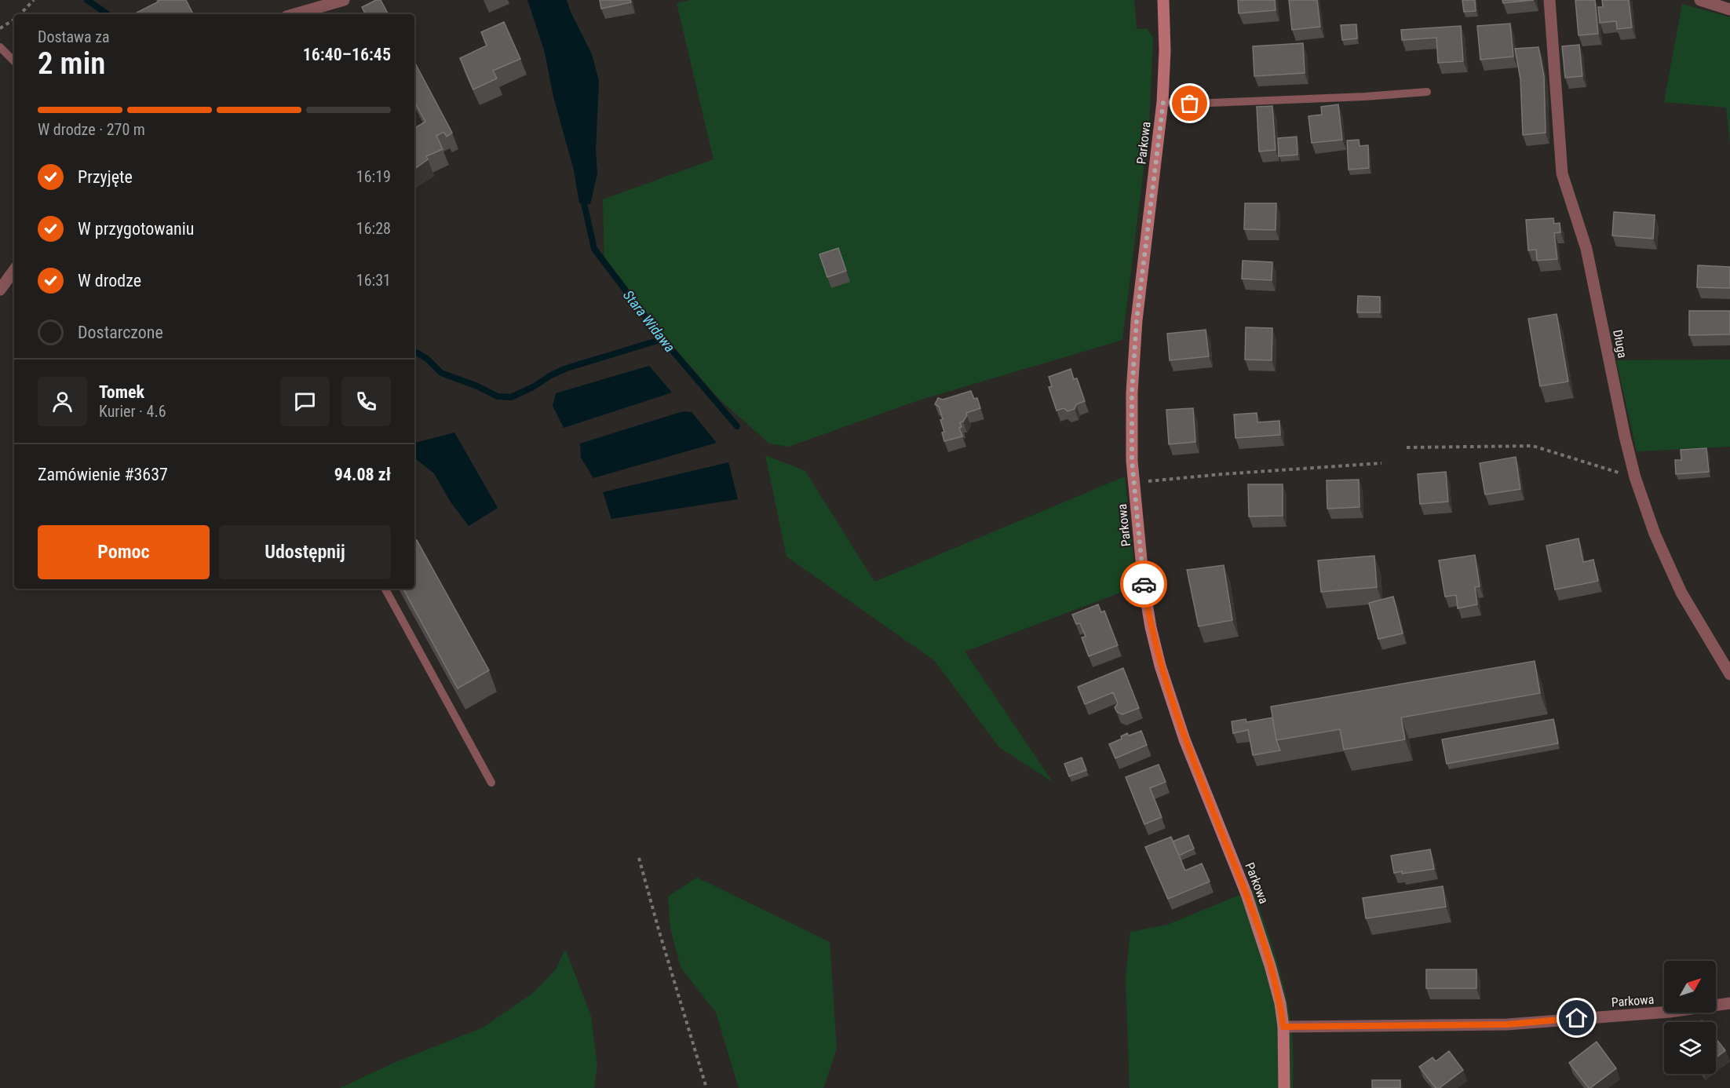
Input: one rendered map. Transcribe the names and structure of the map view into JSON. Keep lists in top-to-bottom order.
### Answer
{
  "streets": {
    "street": ["Parkowa", "Długa"]
  },
  "water": ["Stara Widawa"],
  "north": "top right",
  "page": {
    "heading": ["2 min", "Dostawa za", "16:40–16:45"],
    "panel": [
      "Tomek",
      "Kurier · 4.6",
      "Zamówienie #3637",
      "94.08 zł"
    ],
    "bar": "W drodze · 270 m",
    "list": [
      ["Przyjęte", "16:19"],
      ["W przygotowaniu", "16:28"],
      ["W drodze", "16:31"],
      "Dostarczone"
    ],
    "buttons": ["Pomoc", "Udostępnij"]
  }
}
